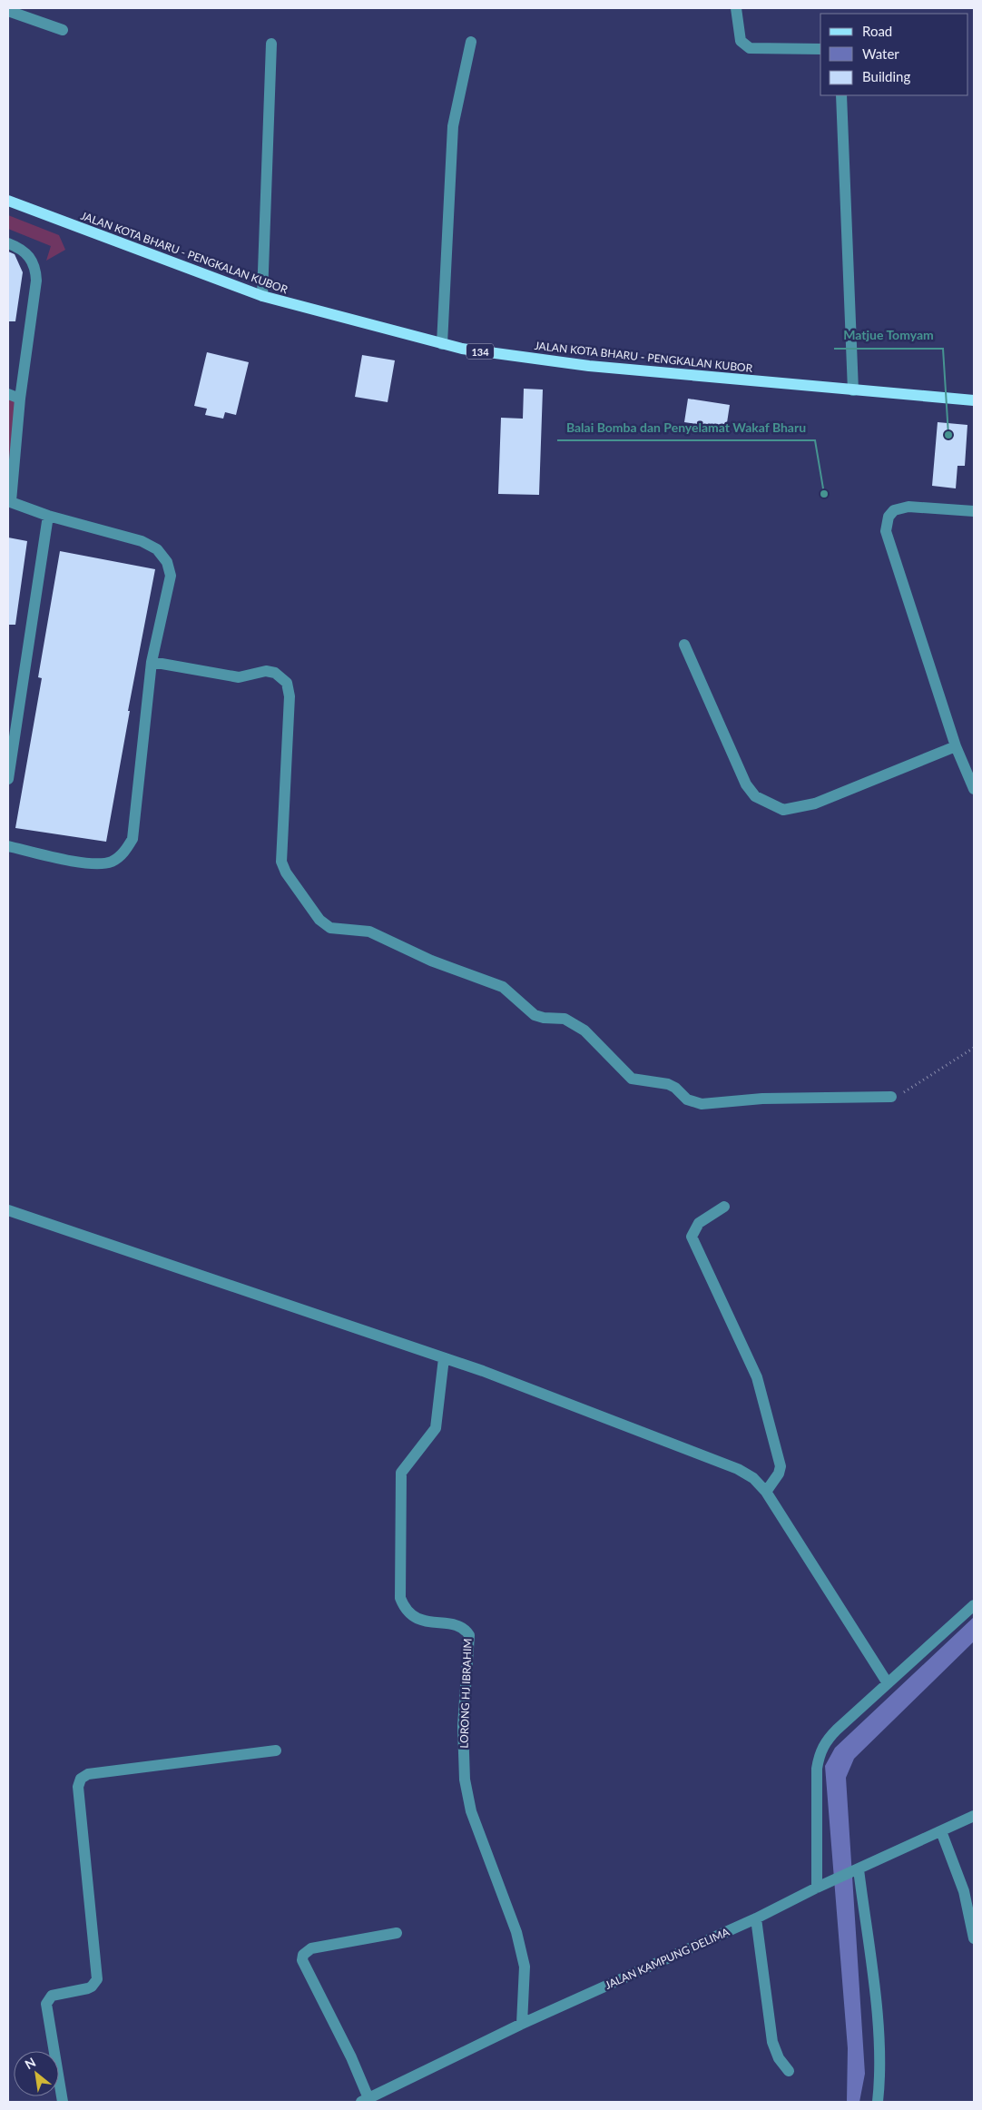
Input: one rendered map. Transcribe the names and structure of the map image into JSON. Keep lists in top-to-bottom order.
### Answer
{
  "streets": {
    "main road": ["JALAN KOTA BHARU - PENGKALAN KUBOR", "134"],
    "street": ["LORONG HJ IBRAHIM", "JALAN KAMPUNG DELIMA"]
  },
  "crossings": [
    ["LORONG HJ IBRAHIM", "JALAN KAMPUNG DELIMA"]
  ],
  "places": ["Matjue Tomyam", "Balai Bomba dan Penyelamat Wakaf Bharu"],
  "legend": ["Road", "Water", "Building"],
  "north": "top left"
}
